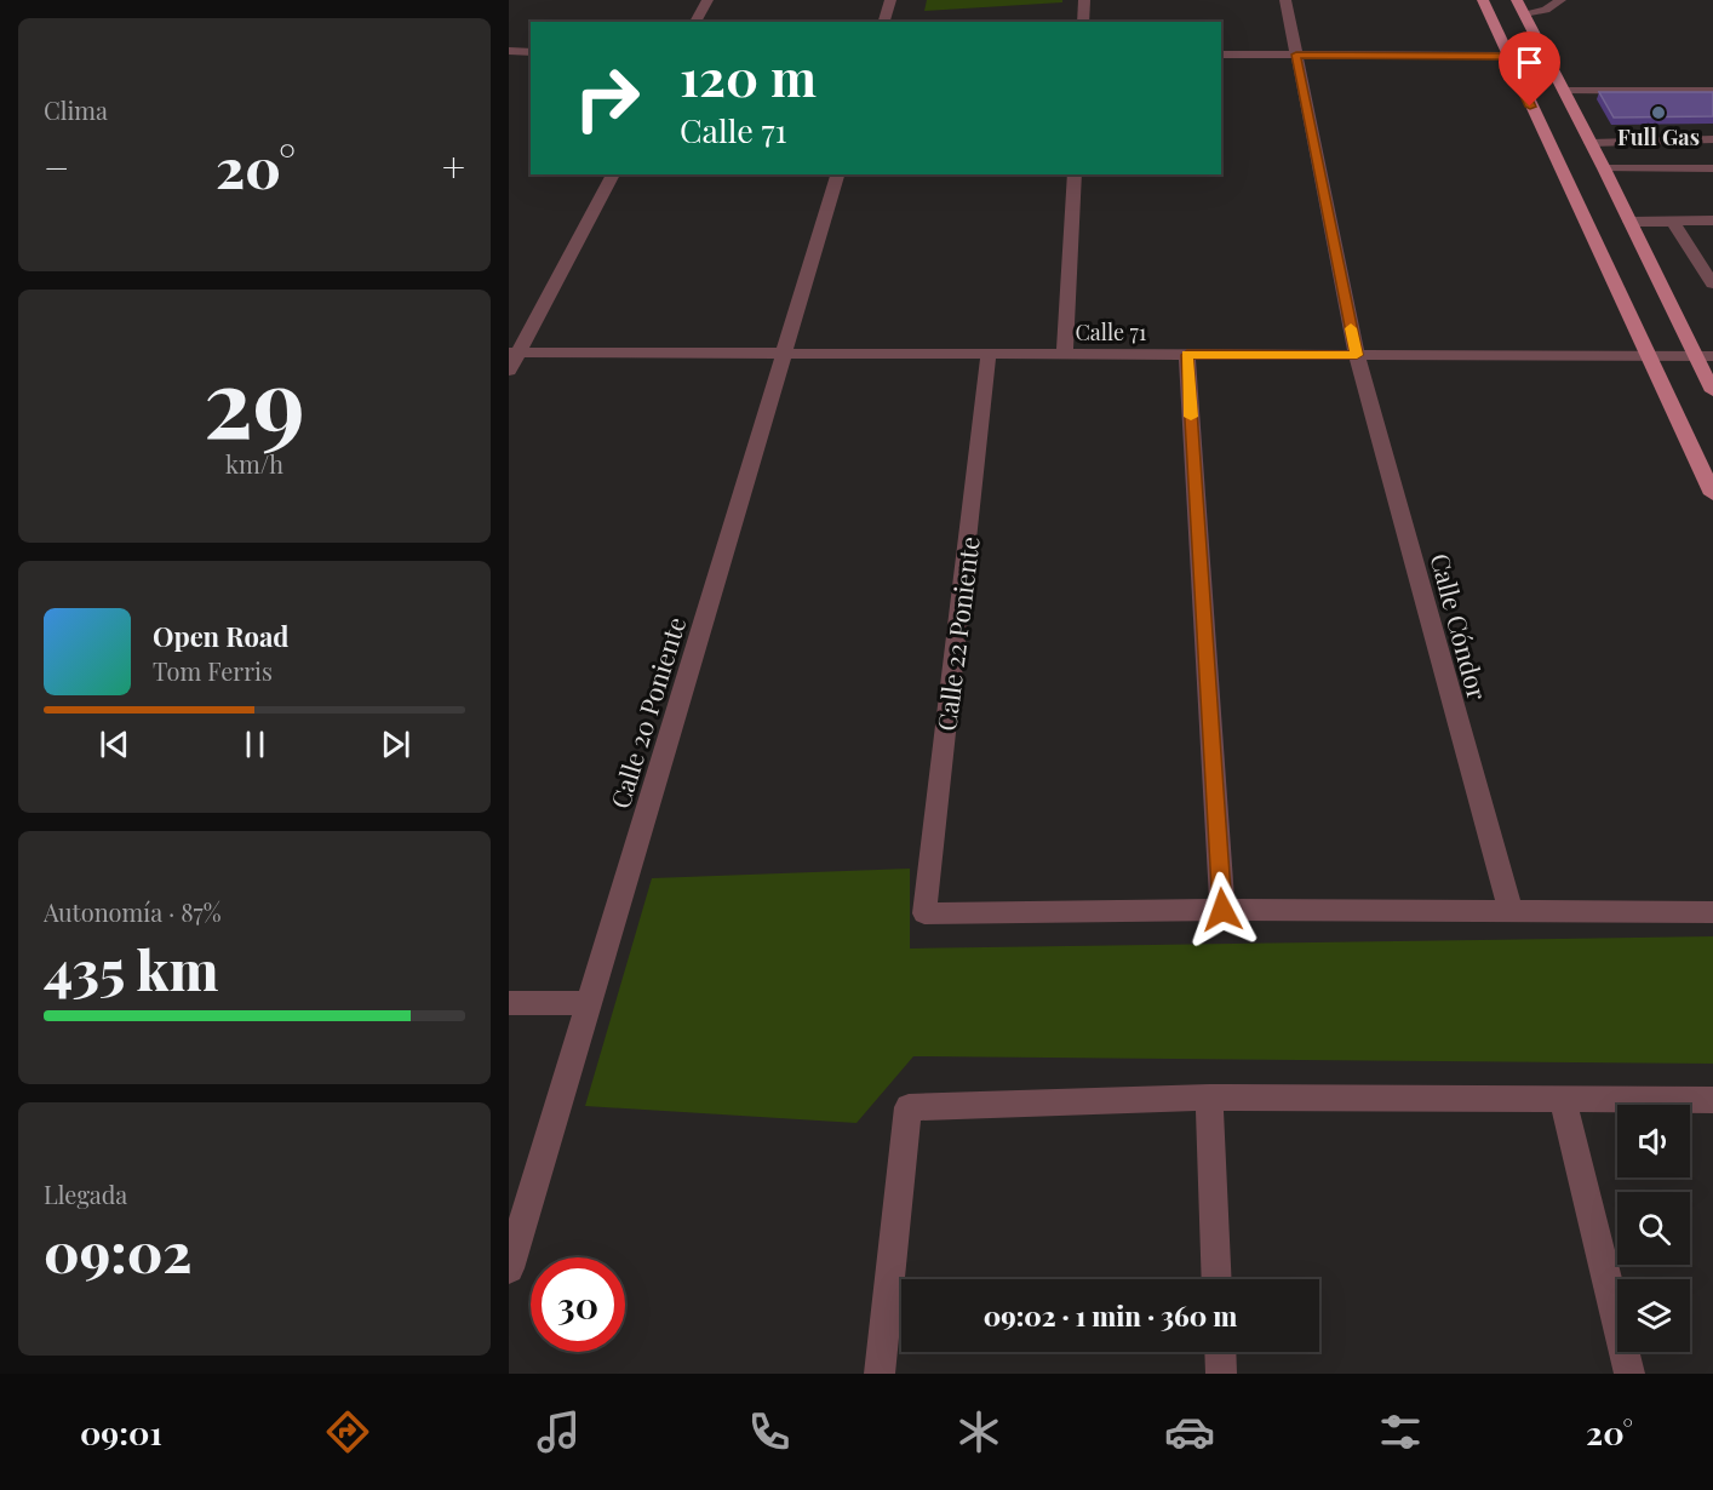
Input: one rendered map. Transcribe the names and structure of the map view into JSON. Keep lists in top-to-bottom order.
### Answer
{
  "streets": {
    "street": [
      "Calle 71",
      "Calle Cóndor",
      "Calle 22 Poniente",
      "Calle 20 Poniente"
    ]
  },
  "crossings": [
    ["Calle 71", "Calle Cóndor"],
    ["Calle 71", "Calle 22 Poniente"],
    ["Calle 71", "Calle 20 Poniente"]
  ],
  "places": ["Full Gas"],
  "page": {
    "tile": [
      "Clima",
      ["29", "km/h"],
      ["Autonomía · 87%", "435 km"],
      ["Llegada", "09:02"]
    ],
    "turn": ["120 m", "Calle 71"],
    "heat": ["−", "20°", "+"],
    "song": ["Open Road", "Tom Ferris"],
    "limit": "30",
    "trip": "09:02 · 1 min · 360 m",
    "tabs": ["09:01", "20°"]
  }
}
